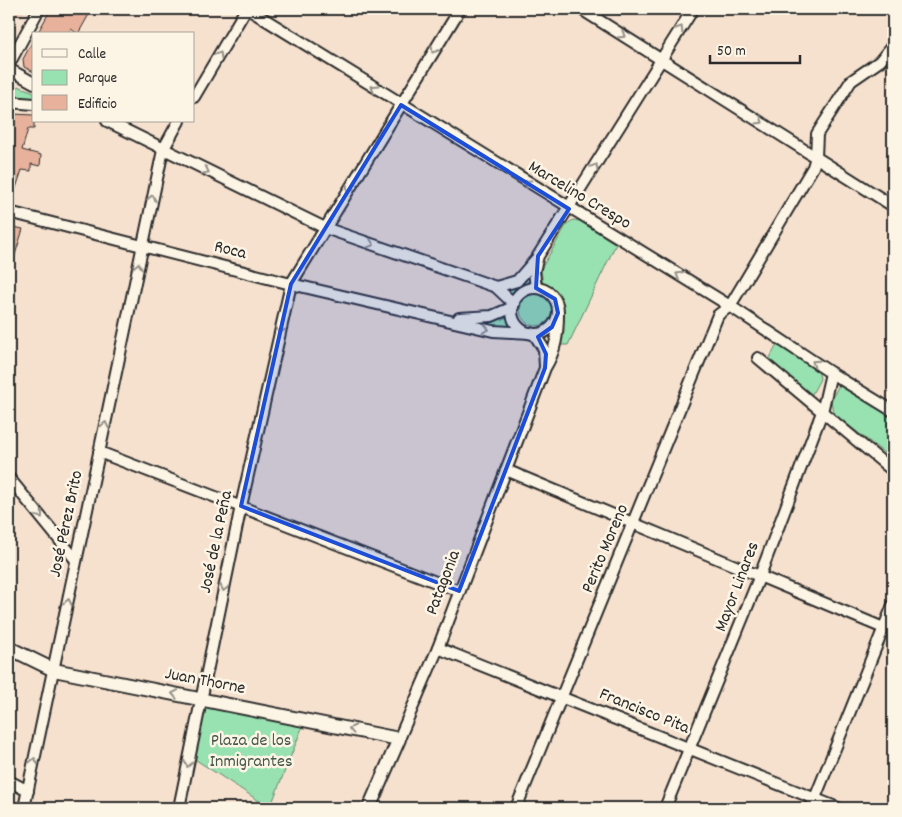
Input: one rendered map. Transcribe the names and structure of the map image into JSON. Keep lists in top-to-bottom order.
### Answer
{
  "streets": {
    "street": [
      "Marcelino Crespo",
      "Roca",
      "José Pérez Brito",
      "José de la Peña",
      "Perito Moreno",
      "Patagonia",
      "Mayor Linares",
      "Juan Thorne",
      "Francisco Pita"
    ]
  },
  "crossings": [
    ["Marcelino Crespo", "José de la Peña"],
    ["Marcelino Crespo", "Perito Moreno"],
    ["Marcelino Crespo", "Mayor Linares"],
    ["Roca", "José Pérez Brito"],
    ["Roca", "José de la Peña"],
    ["José Pérez Brito", "Juan Thorne"],
    ["José de la Peña", "Juan Thorne"],
    ["Perito Moreno", "Francisco Pita"],
    ["Patagonia", "Juan Thorne"],
    ["Patagonia", "Francisco Pita"],
    ["Mayor Linares", "Francisco Pita"]
  ],
  "one_way": [
    "Marcelino Crespo",
    "José Pérez Brito",
    "José de la Peña",
    "Juan Thorne"
  ],
  "parks": ["Plaza de los Inmigrantes"],
  "legend": ["Calle", "Parque", "Edificio"],
  "scale_bar": "50 m"
}
